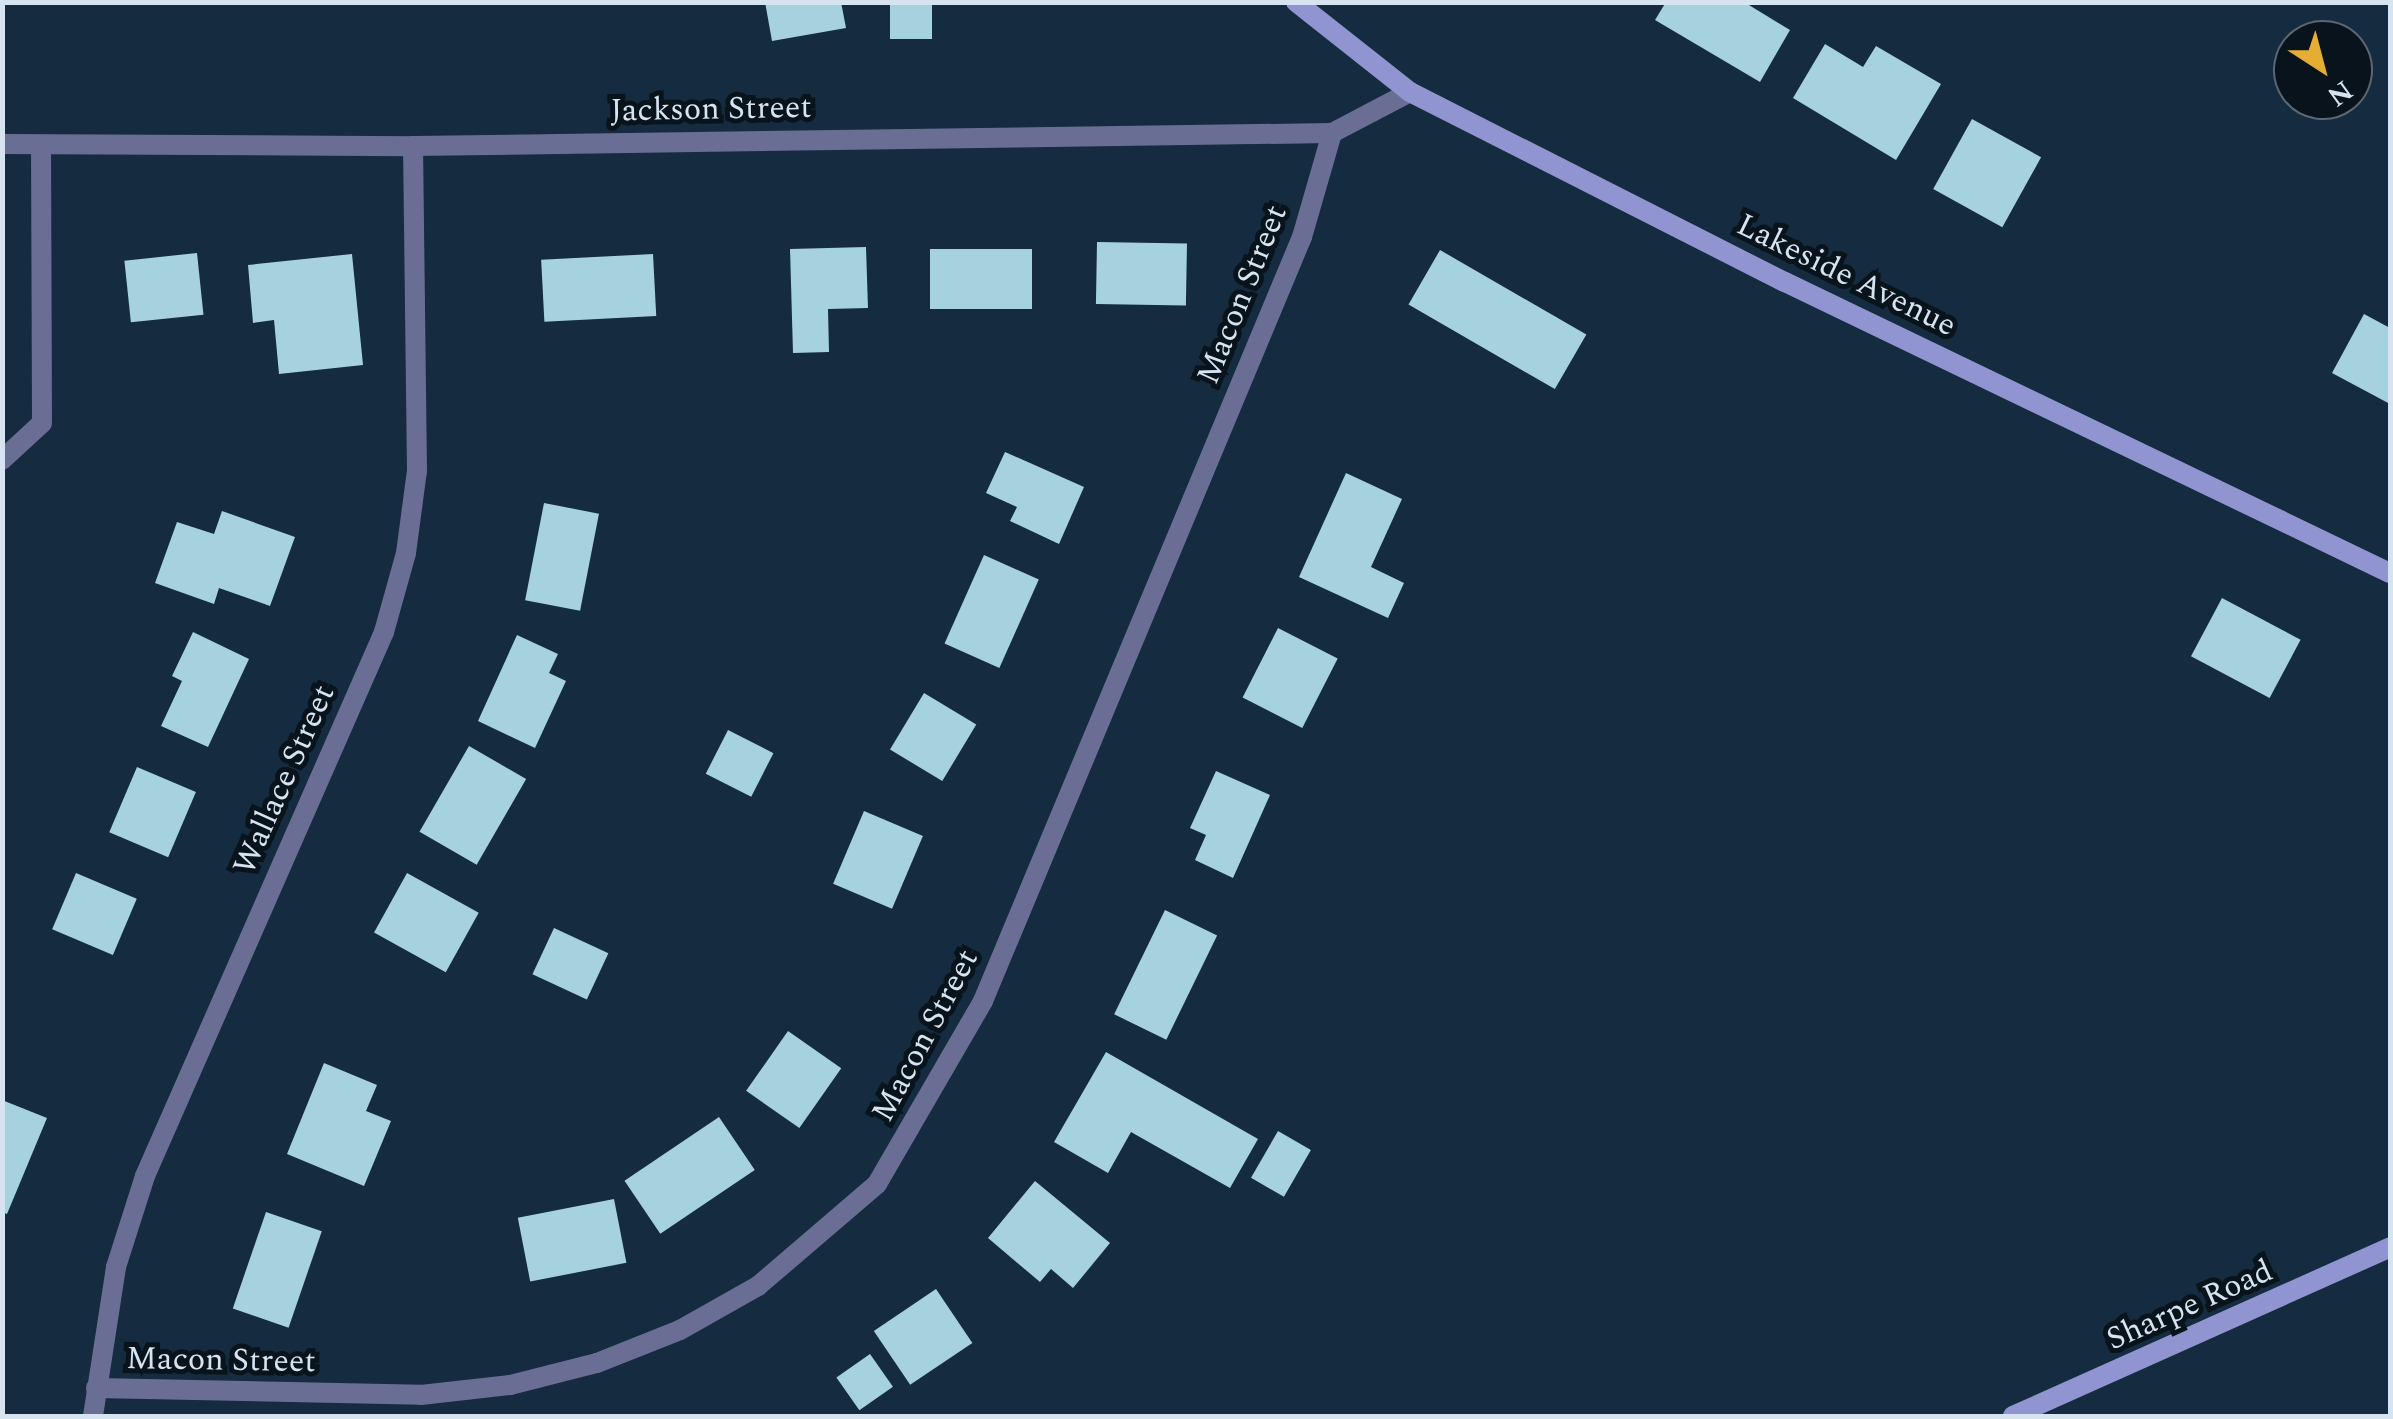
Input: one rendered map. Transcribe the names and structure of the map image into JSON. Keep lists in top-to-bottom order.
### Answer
{
  "streets": {
    "street": [
      "Jackson Street",
      "Lakeside Avenue",
      "Macon Street",
      "Wallace Street",
      "Sharpe Road"
    ]
  },
  "crossings": [
    ["Jackson Street", "Lakeside Avenue"],
    ["Jackson Street", "Macon Street"],
    ["Jackson Street", "Wallace Street"],
    ["Macon Street", "Wallace Street"]
  ],
  "north": "bottom right"
}
